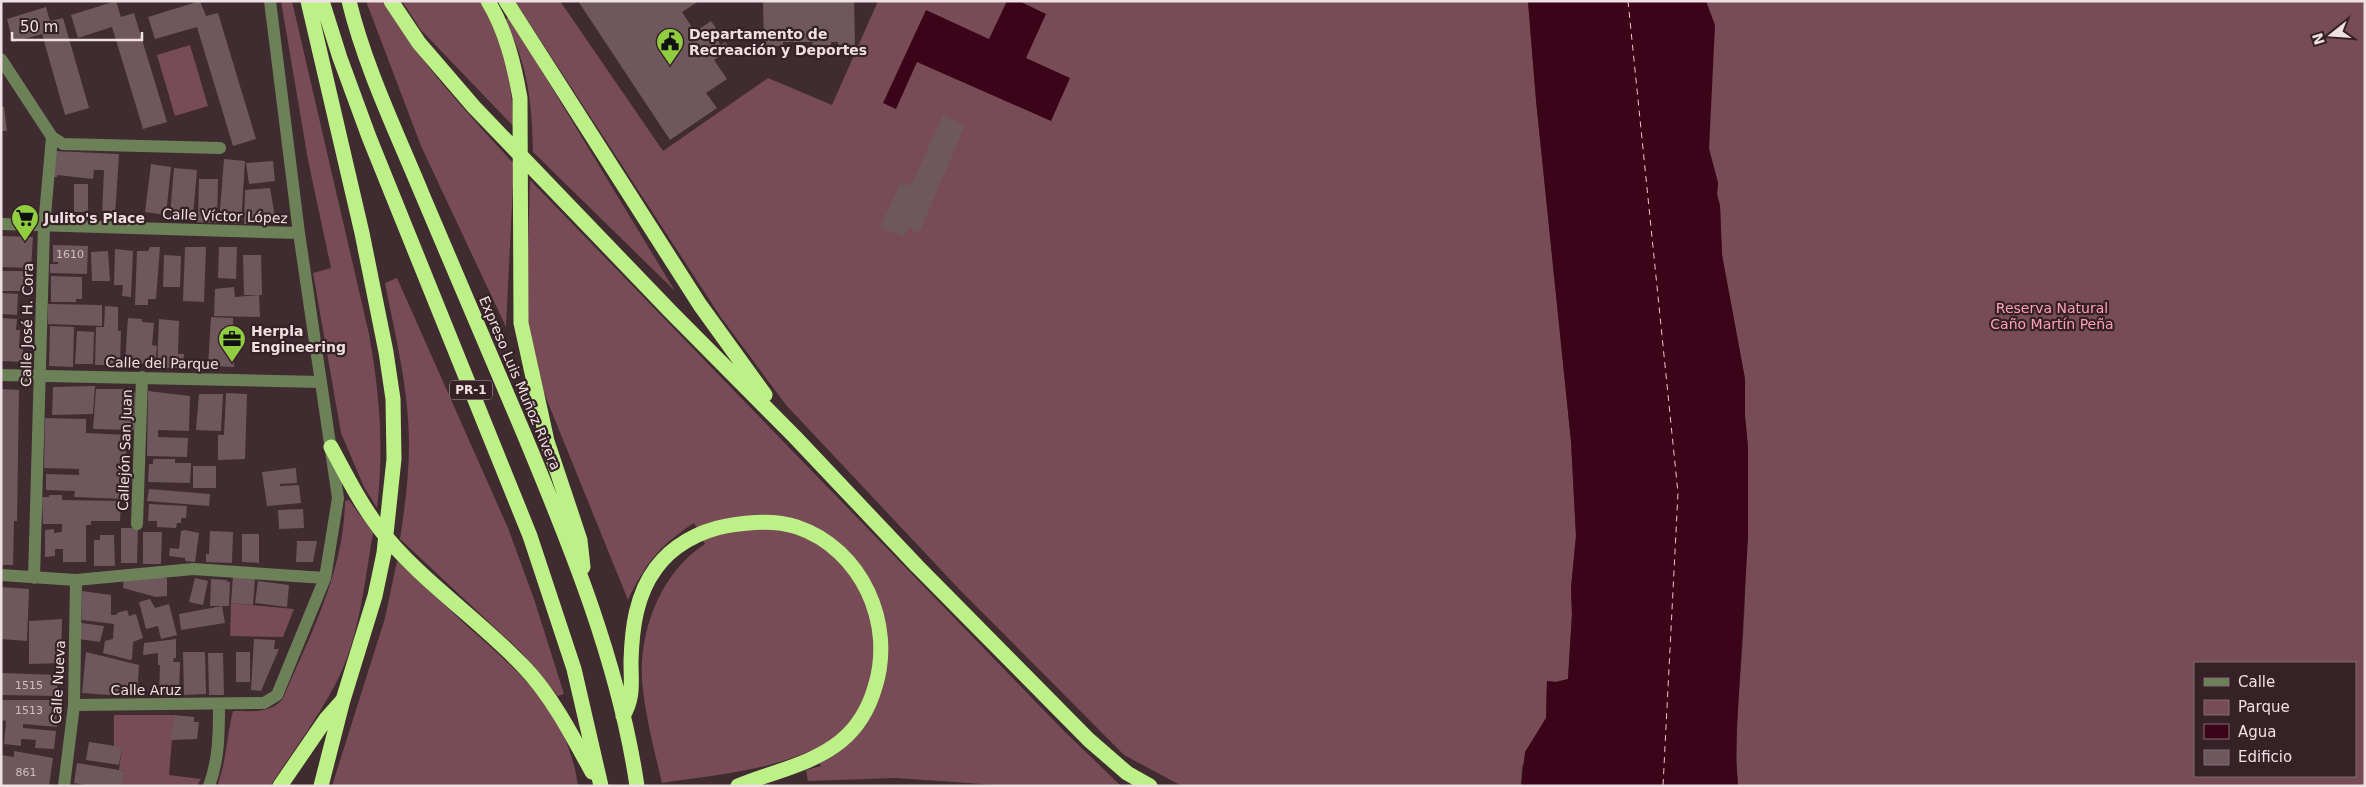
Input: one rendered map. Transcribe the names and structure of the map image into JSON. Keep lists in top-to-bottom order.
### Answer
{
  "streets": {
    "highway": ["Expreso Luis Muñoz Rivera", "PR-1"],
    "street": [
      "Calle Víctor López",
      "Calle José H. Cora",
      "Calle del Parque",
      "Callejón San Juan",
      "Calle Nueva",
      "Calle Aruz"
    ]
  },
  "crossings": [
    ["Calle Víctor López", "Calle José H. Cora"],
    ["Calle Víctor López", "Calle Aruz"],
    ["Calle José H. Cora", "Calle del Parque"],
    ["Calle del Parque", "Callejón San Juan"],
    ["Calle del Parque", "Calle Aruz"],
    ["Calle Nueva", "Calle Aruz"]
  ],
  "parks": ["Reserva Natural Caño Martín Peña"],
  "places": {
    "public building": ["Departamento de Recreación y Deportes"],
    "supermarket": ["Julito's Place"],
    "office": ["Herpla Engineering"]
  },
  "house_numbers": [
    "1610",
    "1515",
    "1513",
    "861"
  ],
  "legend": [
    "Calle",
    "Parque",
    "Agua",
    "Edificio"
  ],
  "scale_bar": "50 m",
  "north": "left"
}
